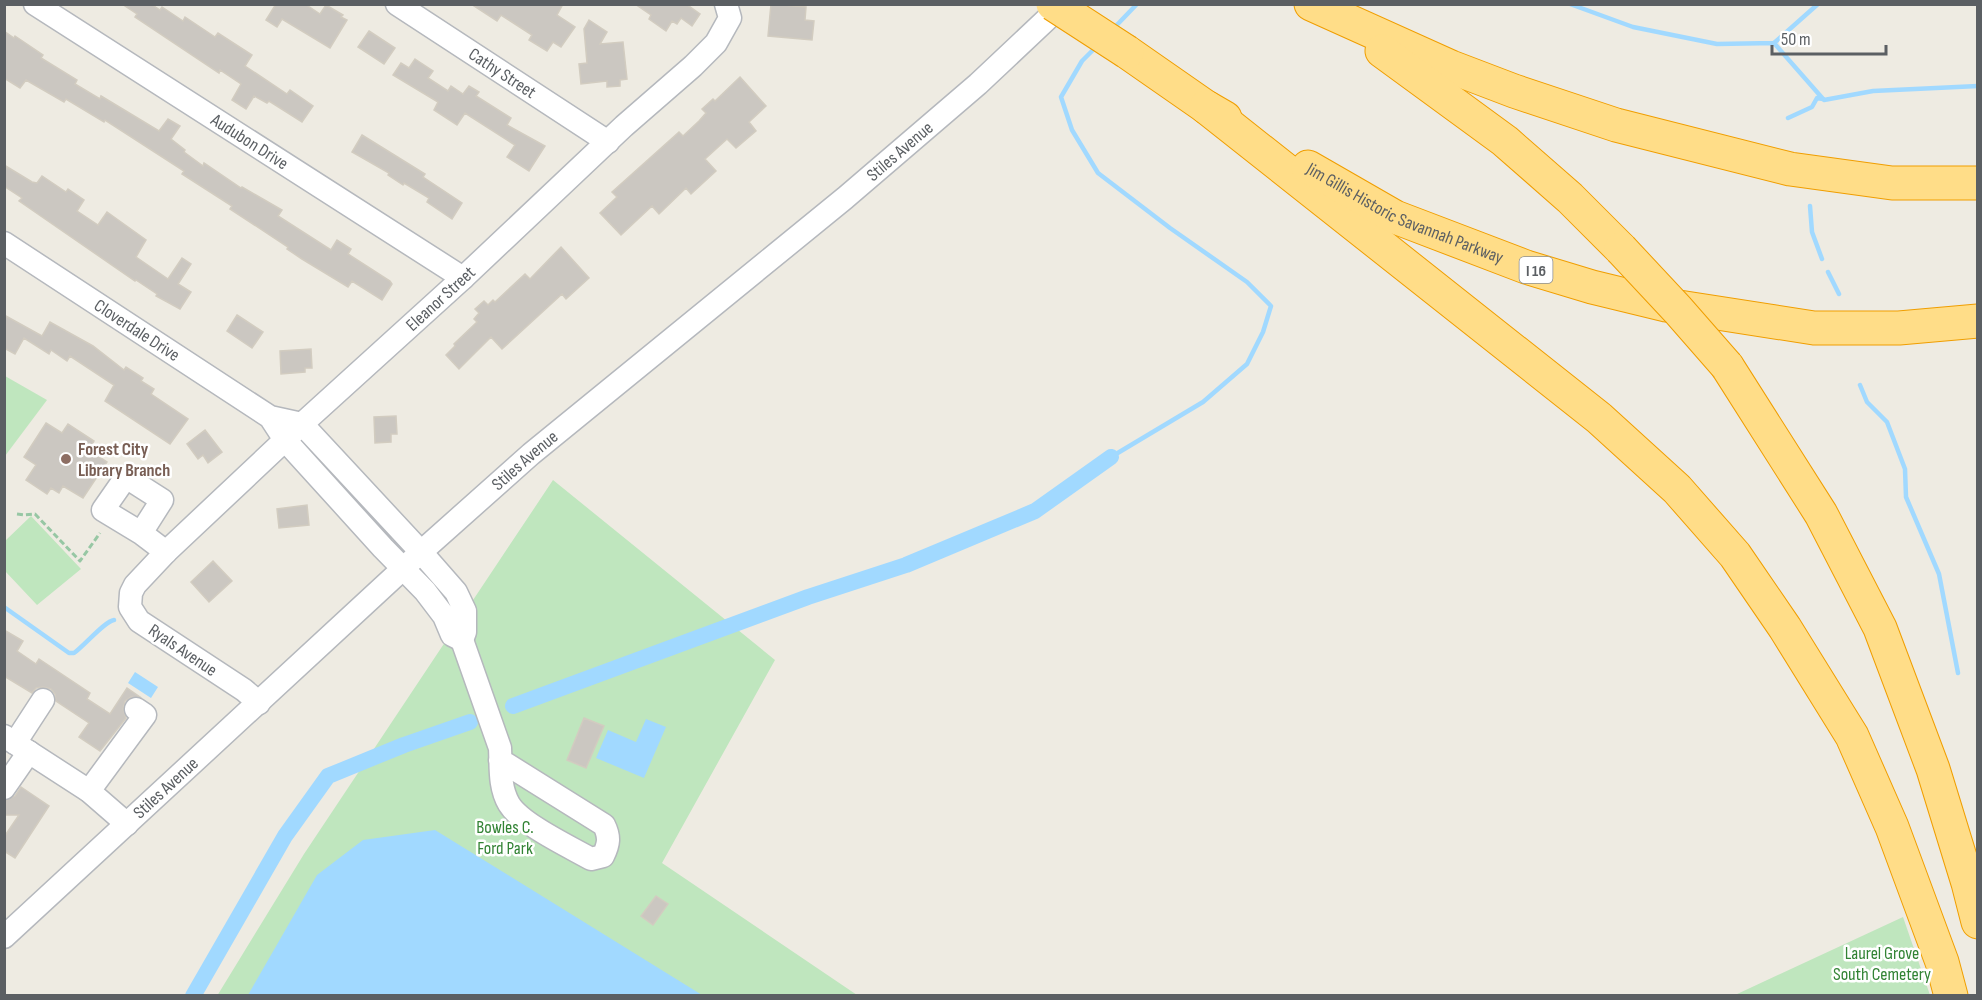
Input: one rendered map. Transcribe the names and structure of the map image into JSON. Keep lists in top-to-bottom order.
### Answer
{
  "streets": {
    "highway": ["Jim Gillis Historic Savannah Parkway", "I 16"],
    "street": [
      "Cathy Street",
      "Audubon Drive",
      "Stiles Avenue",
      "Eleanor Street",
      "Cloverdale Drive",
      "Ryals Avenue"
    ]
  },
  "crossings": [
    ["Cathy Street", "Eleanor Street"],
    ["Audubon Drive", "Eleanor Street"],
    ["Stiles Avenue", "Cloverdale Drive"],
    ["Stiles Avenue", "Ryals Avenue"],
    ["Eleanor Street", "Cloverdale Drive"],
    ["Eleanor Street", "Ryals Avenue"]
  ],
  "parks": ["Bowles C. Ford Park", "Laurel Grove South Cemetery"],
  "places": ["Forest City Library Branch"],
  "scale_bar": "50 m"
}
